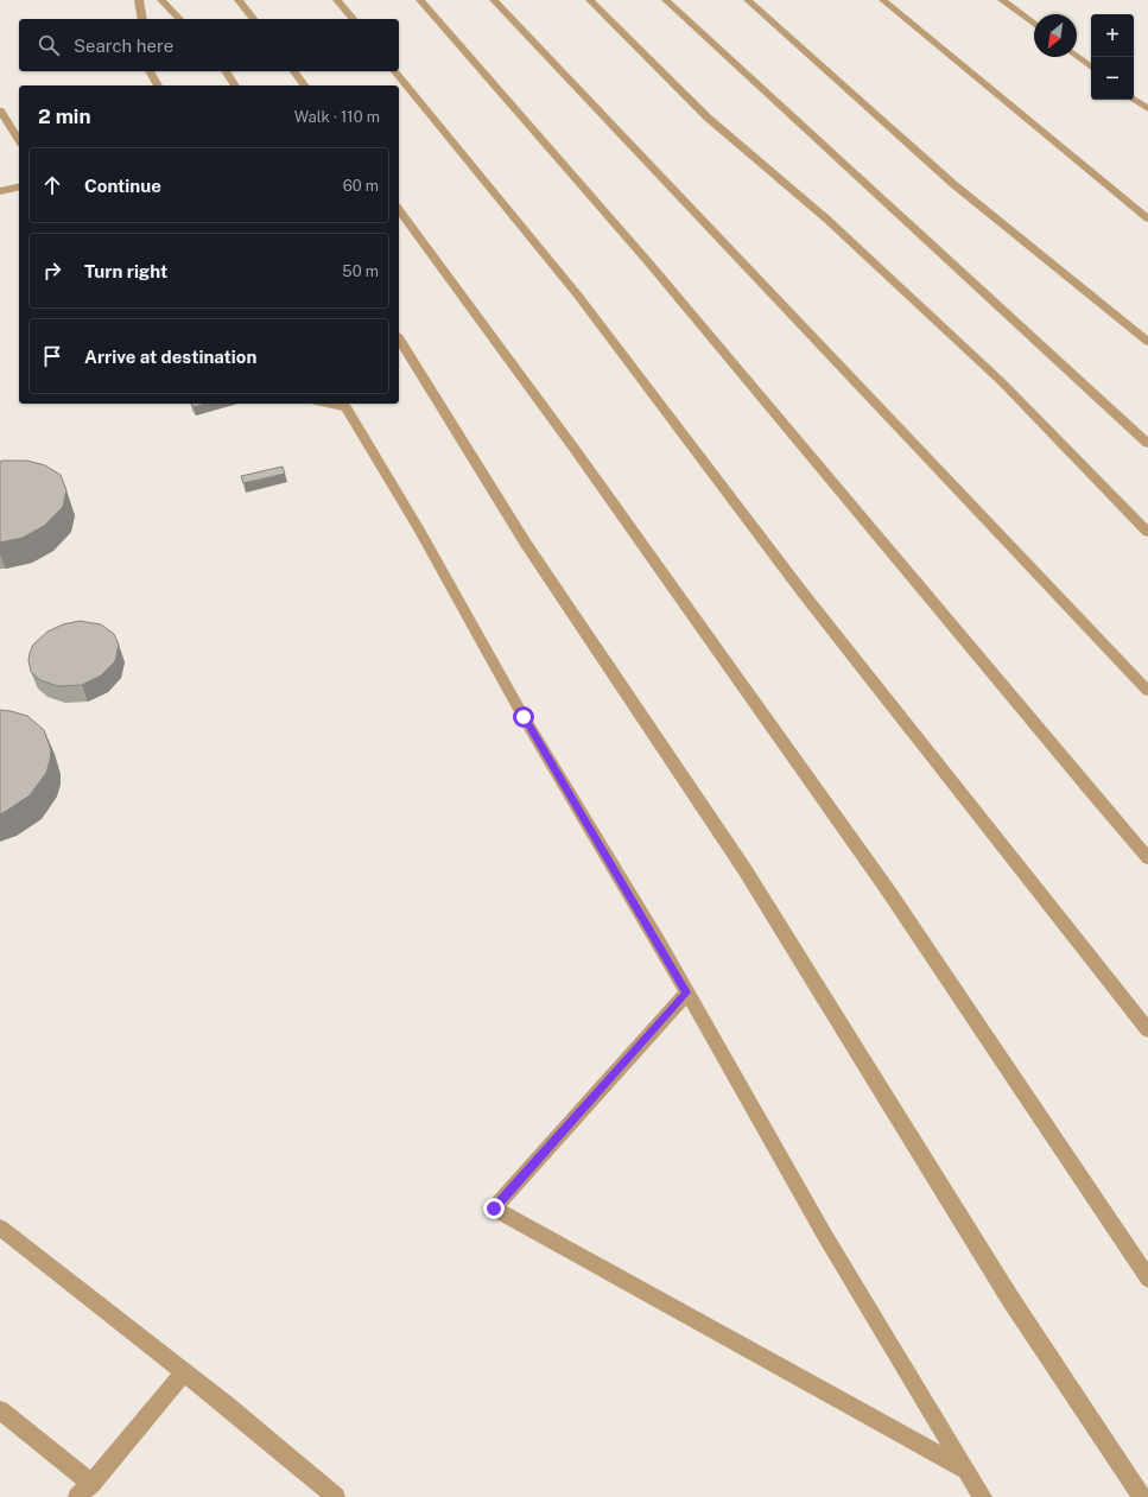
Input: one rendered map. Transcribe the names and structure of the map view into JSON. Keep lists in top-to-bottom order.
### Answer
{
  "north": "bottom left",
  "page": {
    "map_buttons": ["+", "−"],
    "search": "Search here",
    "heading": ["2 min", "Walk · 110 m"],
    "list": [
      ["Continue", "60 m"],
      ["Turn right", "50 m"],
      "Arrive at destination"
    ]
  }
}
